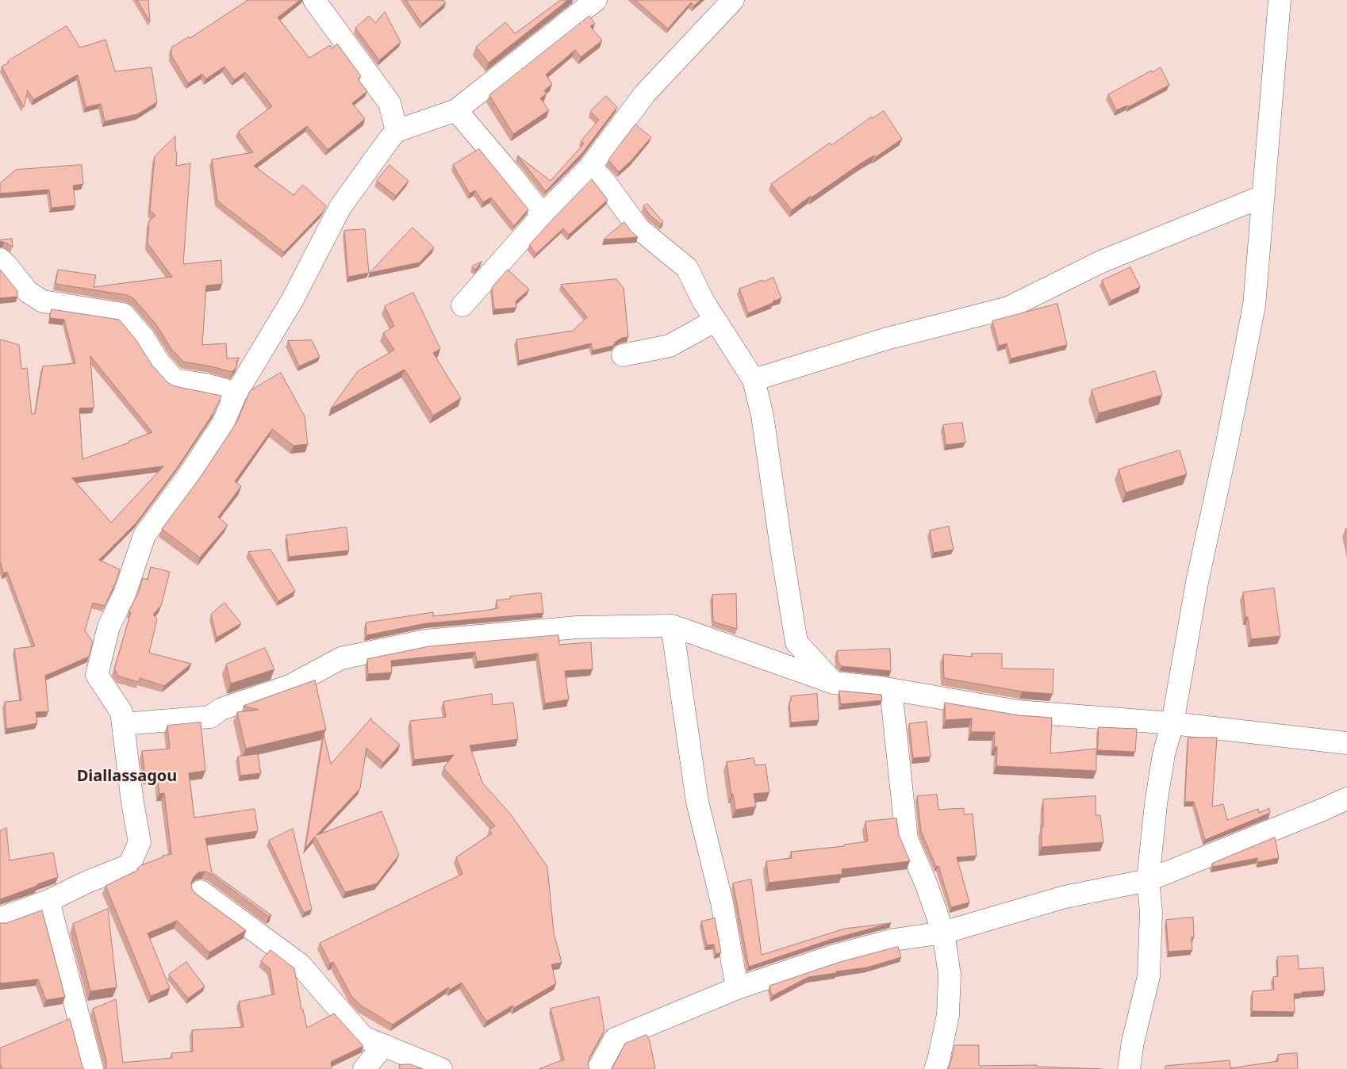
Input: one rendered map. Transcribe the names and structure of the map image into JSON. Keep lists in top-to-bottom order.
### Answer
{
  "districts": ["Diallassagou"]
}
